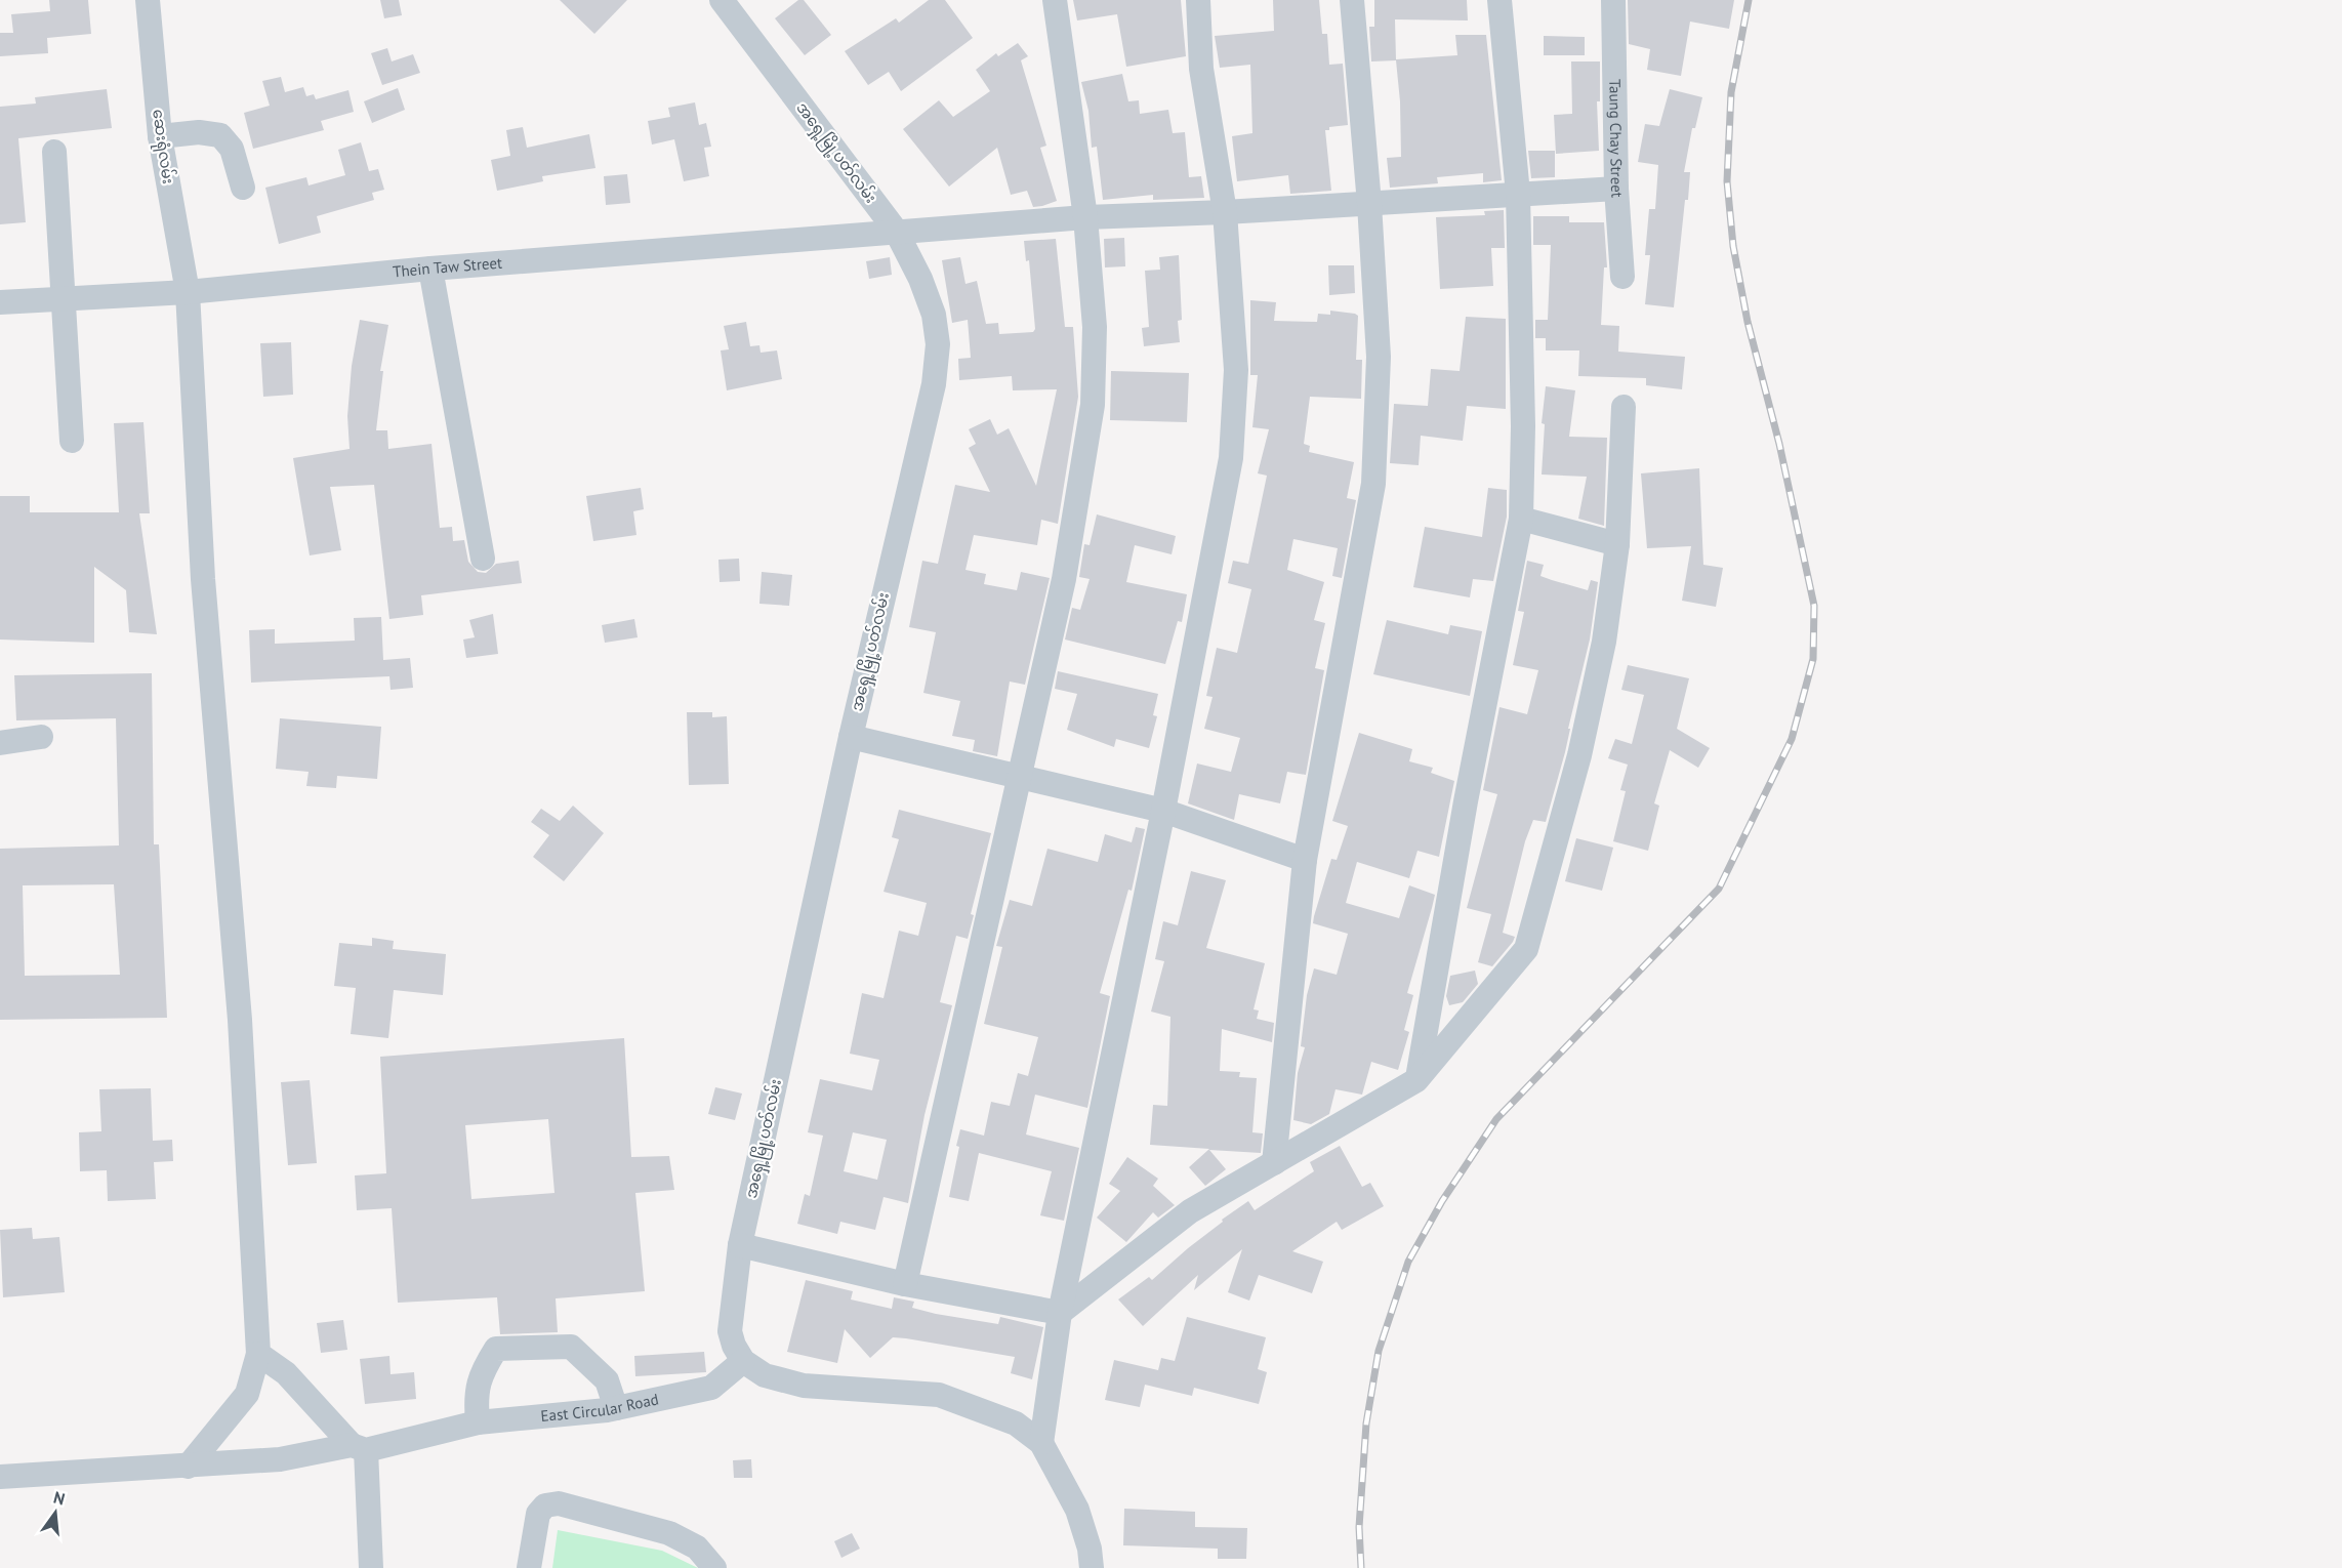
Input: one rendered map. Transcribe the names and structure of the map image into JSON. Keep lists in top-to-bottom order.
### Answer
{
  "streets": {
    "street": [
      "Taung Chay Street",
      "ဆေးရုံလမ်း",
      "အရှေ့မြို့ပတ်လမ်း",
      "Thein Taw Street",
      "East Circular Road"
    ]
  },
  "crossings": [
    ["Taung Chay Street", "Thein Taw Street"],
    ["ဆေးရုံလမ်း", "Thein Taw Street"],
    ["ဆေးရုံလမ်း", "East Circular Road"],
    ["အရှေ့မြို့ပတ်လမ်း", "Thein Taw Street"],
    ["အရှေ့မြို့ပတ်လမ်း", "East Circular Road"]
  ],
  "north": "top"
}
